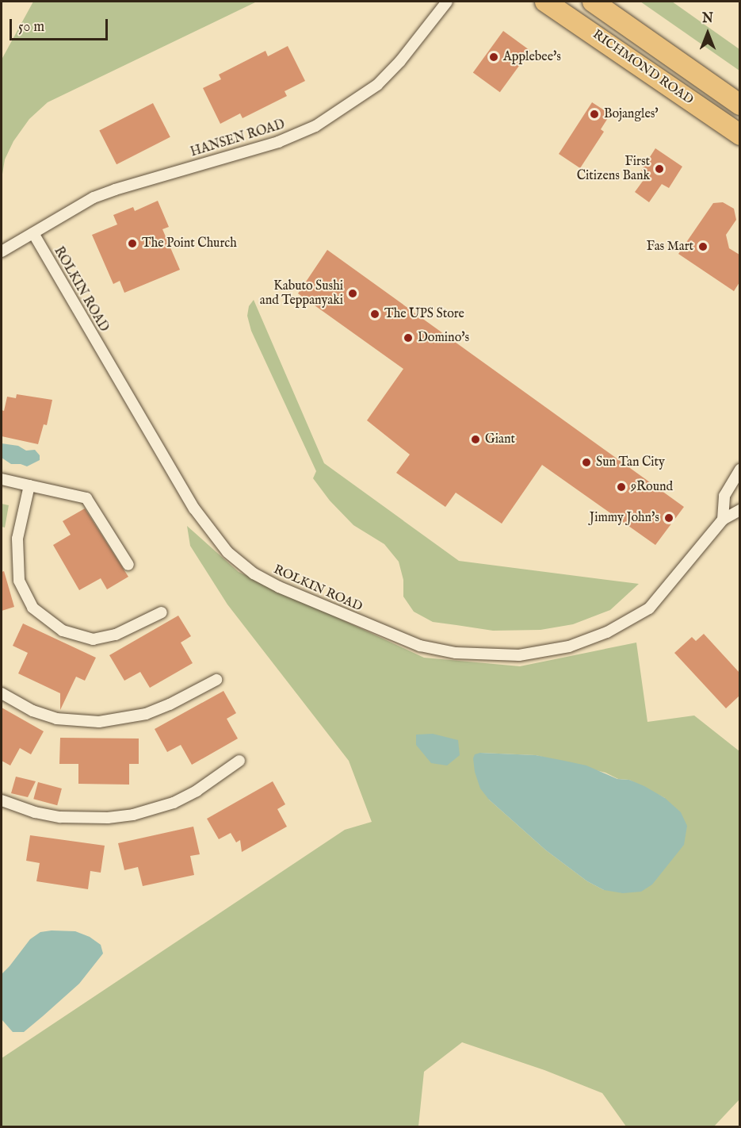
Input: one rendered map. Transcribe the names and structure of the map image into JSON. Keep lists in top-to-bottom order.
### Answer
{
  "streets": {
    "highway": ["RICHMOND ROAD"],
    "street": ["HANSEN ROAD", "ROLKIN ROAD"]
  },
  "crossings": [
    ["HANSEN ROAD", "ROLKIN ROAD"]
  ],
  "places": [
    "Applebee's",
    "Bojangles'",
    "First Citizens Bank",
    "The Point Church",
    "Fas Mart",
    "Kabuto Sushi and Teppanyaki",
    "The UPS Store",
    "Domino's",
    "Giant",
    "Sun Tan City",
    "9Round",
    "Jimmy John's"
  ],
  "scale_bar": "50 m",
  "north": "top"
}
